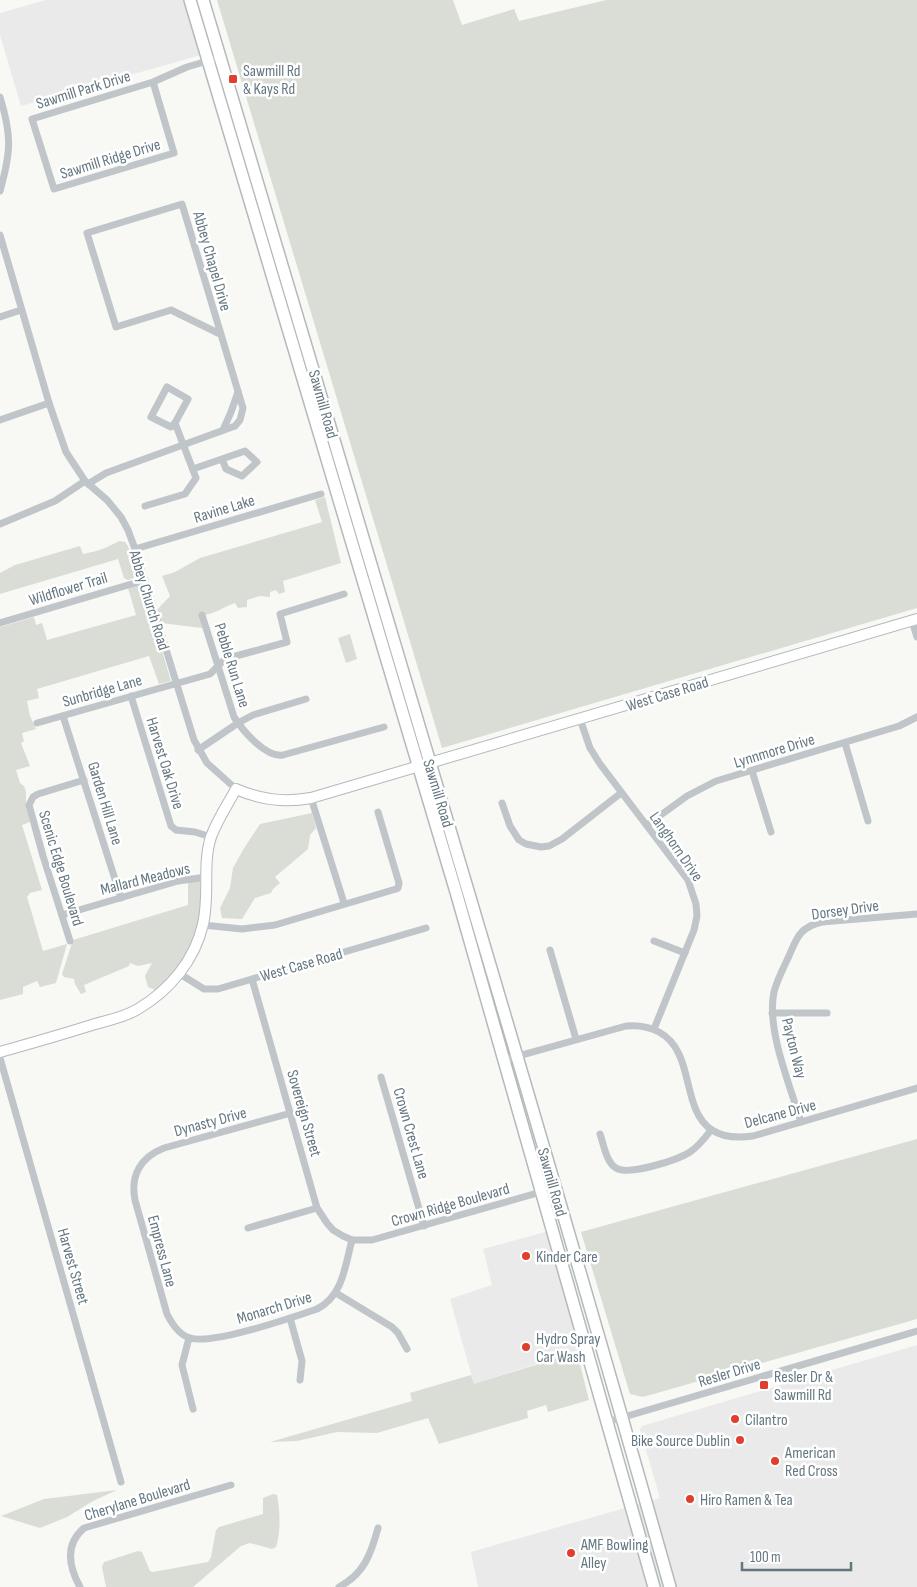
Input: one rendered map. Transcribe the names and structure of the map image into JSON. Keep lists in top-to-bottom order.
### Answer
{
  "streets": {
    "main road": ["Sawmill Road", "Abbey Church Road", "West Case Road"],
    "street": [
      "Sawmill Park Drive",
      "Sawmill Ridge Drive",
      "Abbey Chapel Drive",
      "Ravine Lake",
      "Wildflower Trail",
      "Pebble Run Lane",
      "Sunbridge Lane",
      "Lynnmore Drive",
      "Harvest Oak Drive",
      "Garden Hill Lane",
      "Langhorn Drive",
      "Scenic Edge Boulevard",
      "Mallard Meadows",
      "Dorsey Drive",
      "Payton Way",
      "Sovereign Street",
      "Delcane Drive",
      "Dynasty Drive",
      "Crown Crest Lane",
      "Crown Ridge Boulevard",
      "Empress Lane",
      "Harvest Street",
      "Monarch Drive",
      "Resler Drive",
      "Cherylane Boulevard"
    ]
  },
  "crossings": [
    ["Sawmill Park Drive", "Sawmill Ridge Drive"],
    ["Sawmill Park Drive", "Sawmill Road"],
    ["Abbey Chapel Drive", "Abbey Church Road"],
    ["Sawmill Road", "Abbey Church Road"],
    ["Sawmill Road", "West Case Road"],
    ["Sawmill Road", "Crown Ridge Boulevard"],
    ["Sawmill Road", "Resler Drive"],
    ["Ravine Lake", "Abbey Church Road"],
    ["Wildflower Trail", "Abbey Church Road"],
    ["Abbey Church Road", "Pebble Run Lane"],
    ["Abbey Church Road", "Sunbridge Lane"],
    ["Abbey Church Road", "West Case Road"],
    ["Pebble Run Lane", "Sunbridge Lane"],
    ["Sunbridge Lane", "Harvest Oak Drive"],
    ["Sunbridge Lane", "Garden Hill Lane"],
    ["West Case Road", "Langhorn Drive"],
    ["West Case Road", "Sovereign Street"],
    ["Lynnmore Drive", "Langhorn Drive"],
    ["Garden Hill Lane", "Scenic Edge Boulevard"],
    ["Garden Hill Lane", "Mallard Meadows"],
    ["Scenic Edge Boulevard", "Mallard Meadows"],
    ["Dorsey Drive", "Payton Way"],
    ["Payton Way", "Delcane Drive"],
    ["Sovereign Street", "Dynasty Drive"],
    ["Sovereign Street", "Crown Ridge Boulevard"],
    ["Dynasty Drive", "Empress Lane"],
    ["Crown Crest Lane", "Crown Ridge Boulevard"],
    ["Empress Lane", "Monarch Drive"]
  ],
  "places": {
    "transit": ["Sawmill Rd & Kays Rd", "Resler Dr & Sawmill Rd"],
    "other": [
      "Kinder Care",
      "Hydro Spray Car Wash",
      "Cilantro",
      "Bike Source Dublin",
      "American Red Cross",
      "Hiro Ramen & Tea",
      "AMF Bowling Alley"
    ]
  },
  "scale_bar": "100 m"
}
